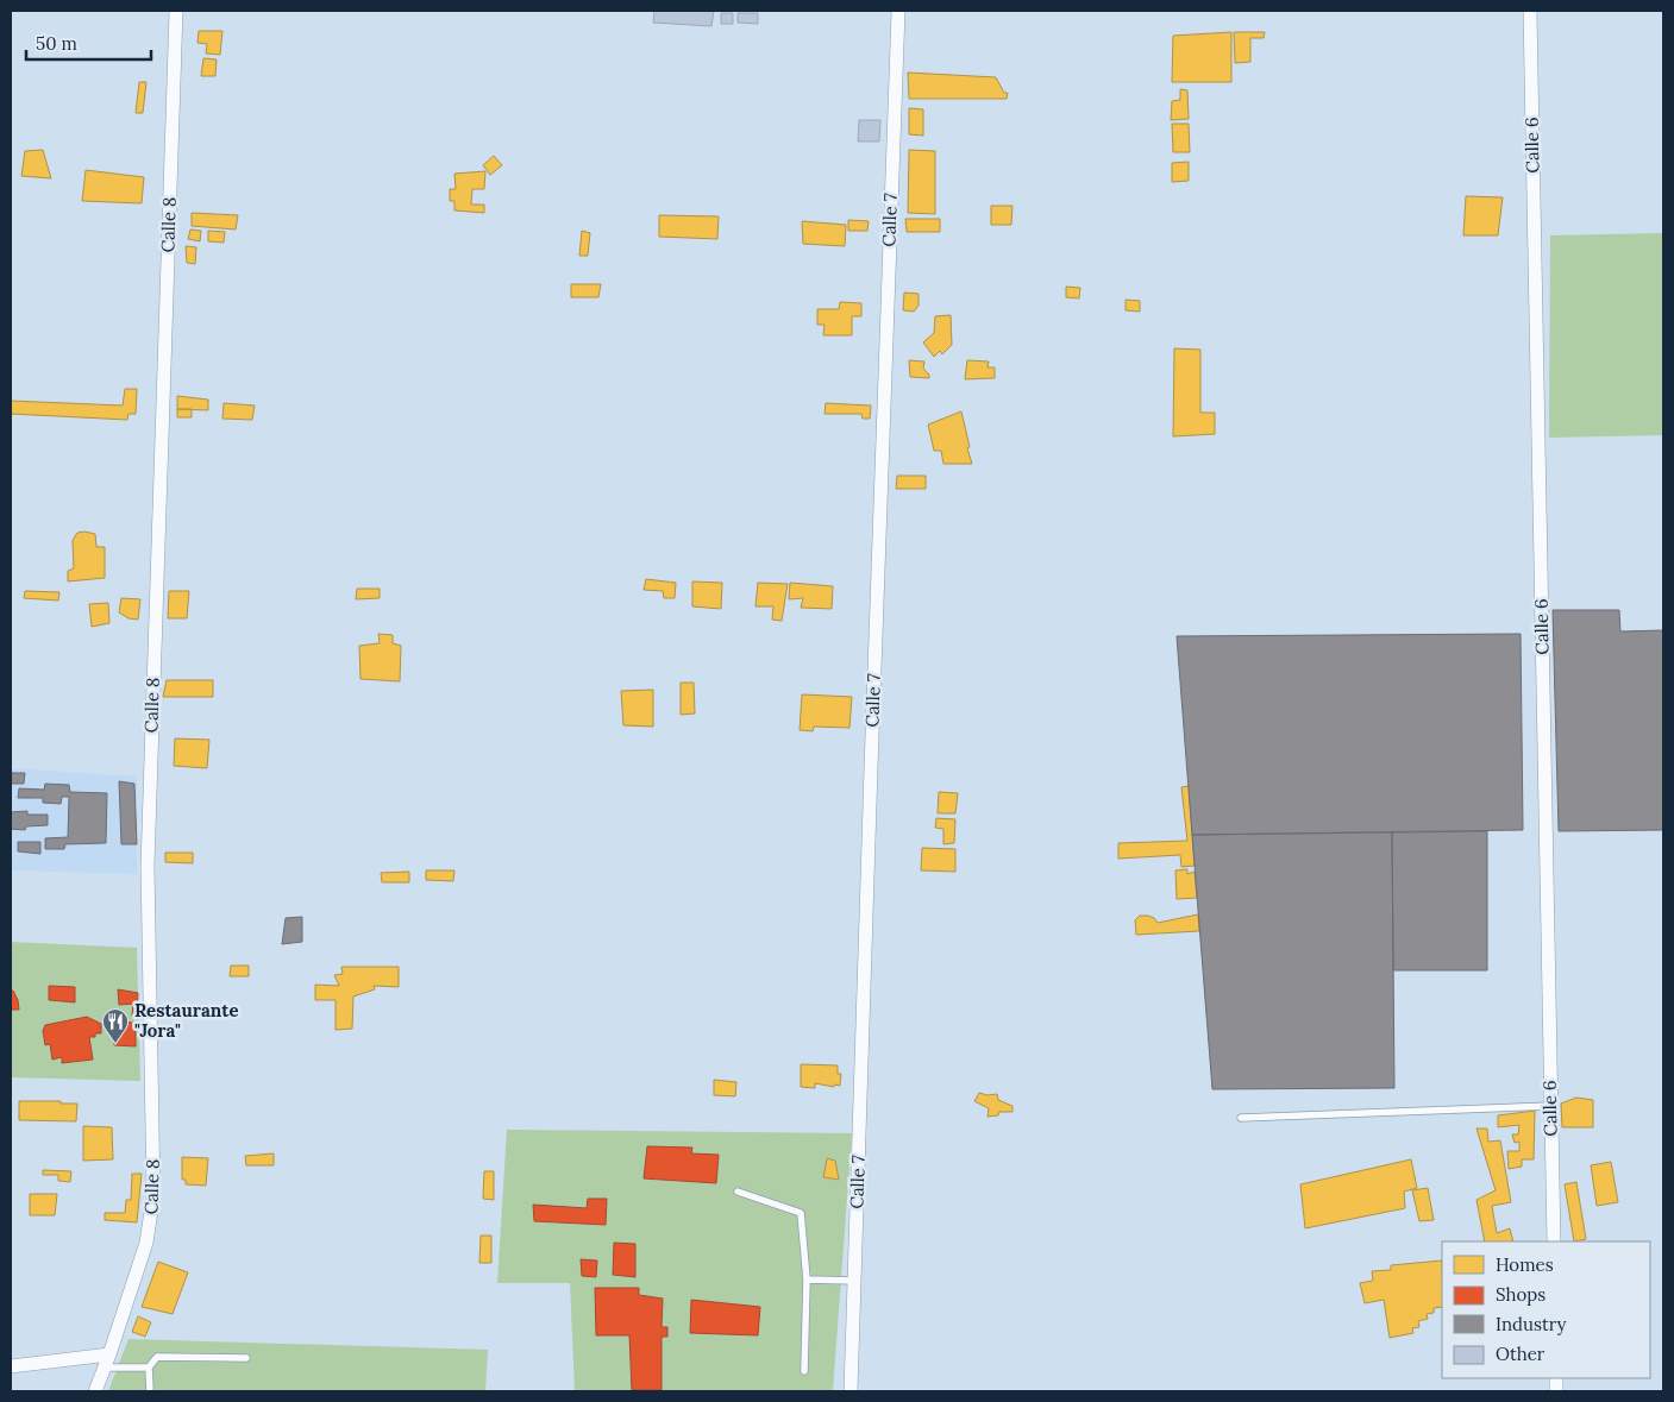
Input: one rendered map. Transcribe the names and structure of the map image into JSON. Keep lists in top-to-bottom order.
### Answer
{
  "streets": {
    "street": ["Calle 6", "Calle 7", "Calle 8"]
  },
  "places": {
    "restaurant": ["Restaurante \"Jora\""]
  },
  "legend": [
    "Homes",
    "Shops",
    "Industry",
    "Other"
  ],
  "scale_bar": "50 m"
}
